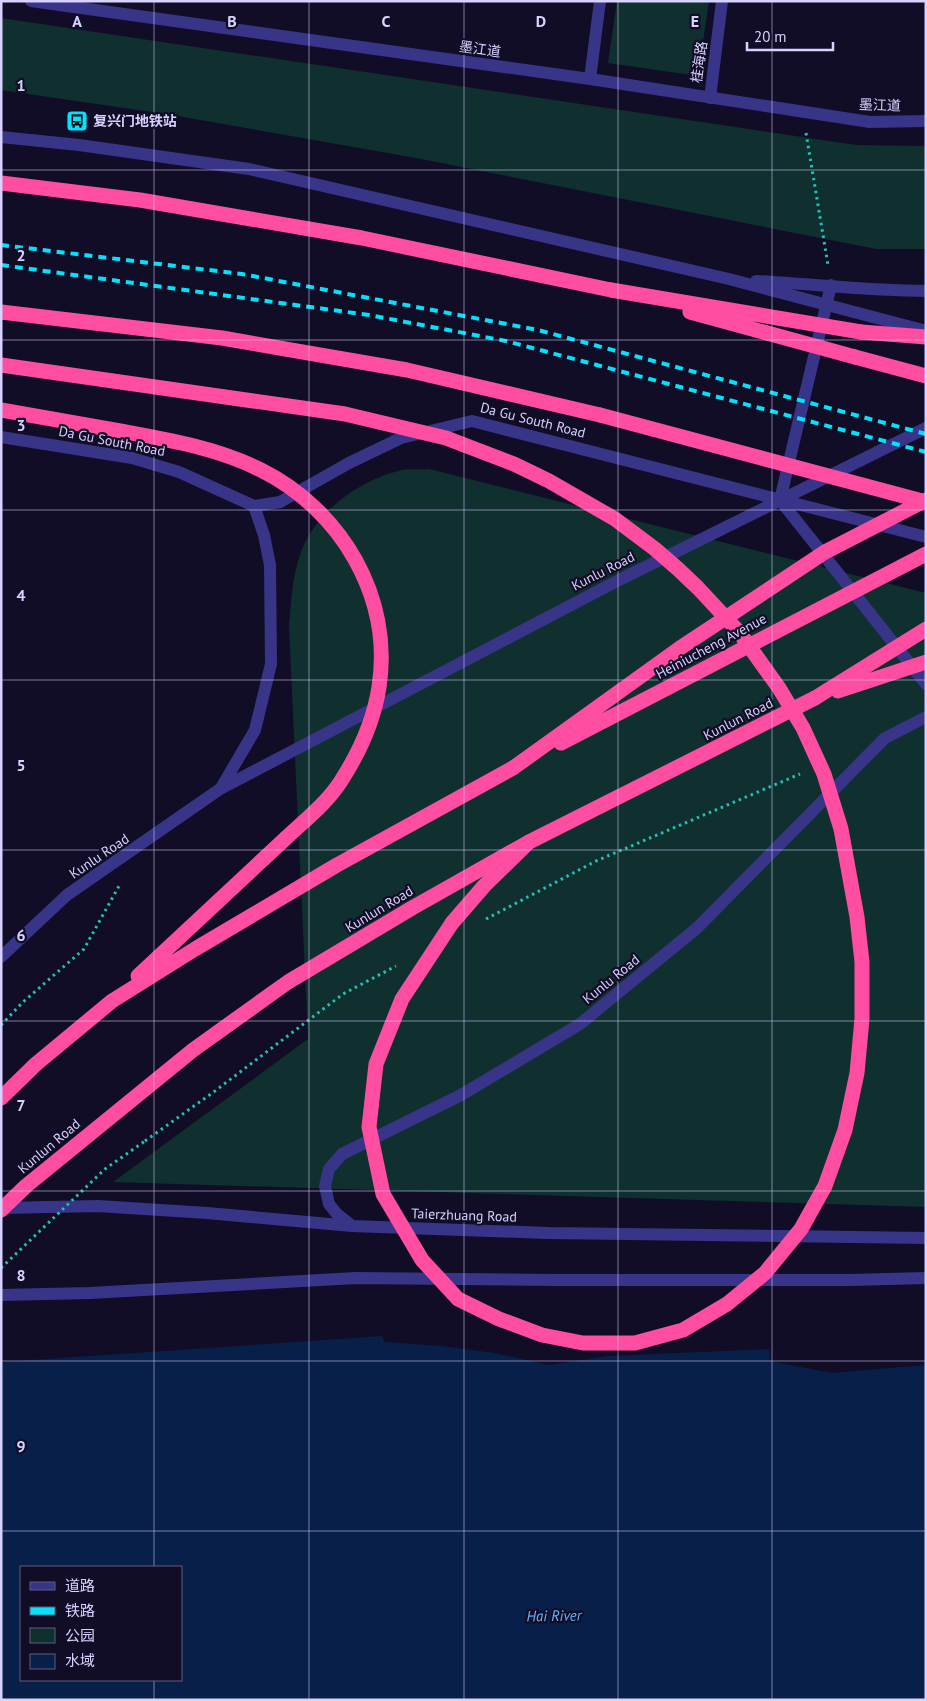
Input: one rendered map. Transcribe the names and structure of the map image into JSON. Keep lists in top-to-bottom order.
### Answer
{
  "streets": {
    "highway": ["Da Gu South Road", "Heiniucheng Avenue", "Kunlun Road"],
    "street": [
      "墨江道",
      "桂海路",
      "Kunlu Road",
      "Taierzhuang Road"
    ]
  },
  "crossings": [
    ["墨江道", "桂海路"],
    ["Da Gu South Road", "Kunlu Road"],
    ["Kunlu Road", "Taierzhuang Road"],
    ["Kunlun Road", "Taierzhuang Road"]
  ],
  "water": ["Hai River"],
  "places": {
    "bus stop": ["复兴门地铁站"]
  },
  "legend": [
    "道路",
    "铁路",
    "公园",
    "水域"
  ],
  "scale_bar": "20 m",
  "grid": {
    "columns": [
      "A",
      "B",
      "C",
      "D",
      "E"
    ],
    "rows": [
      "1",
      "2",
      "3",
      "4",
      "5",
      "6",
      "7",
      "8",
      "9"
    ]
  }
}
